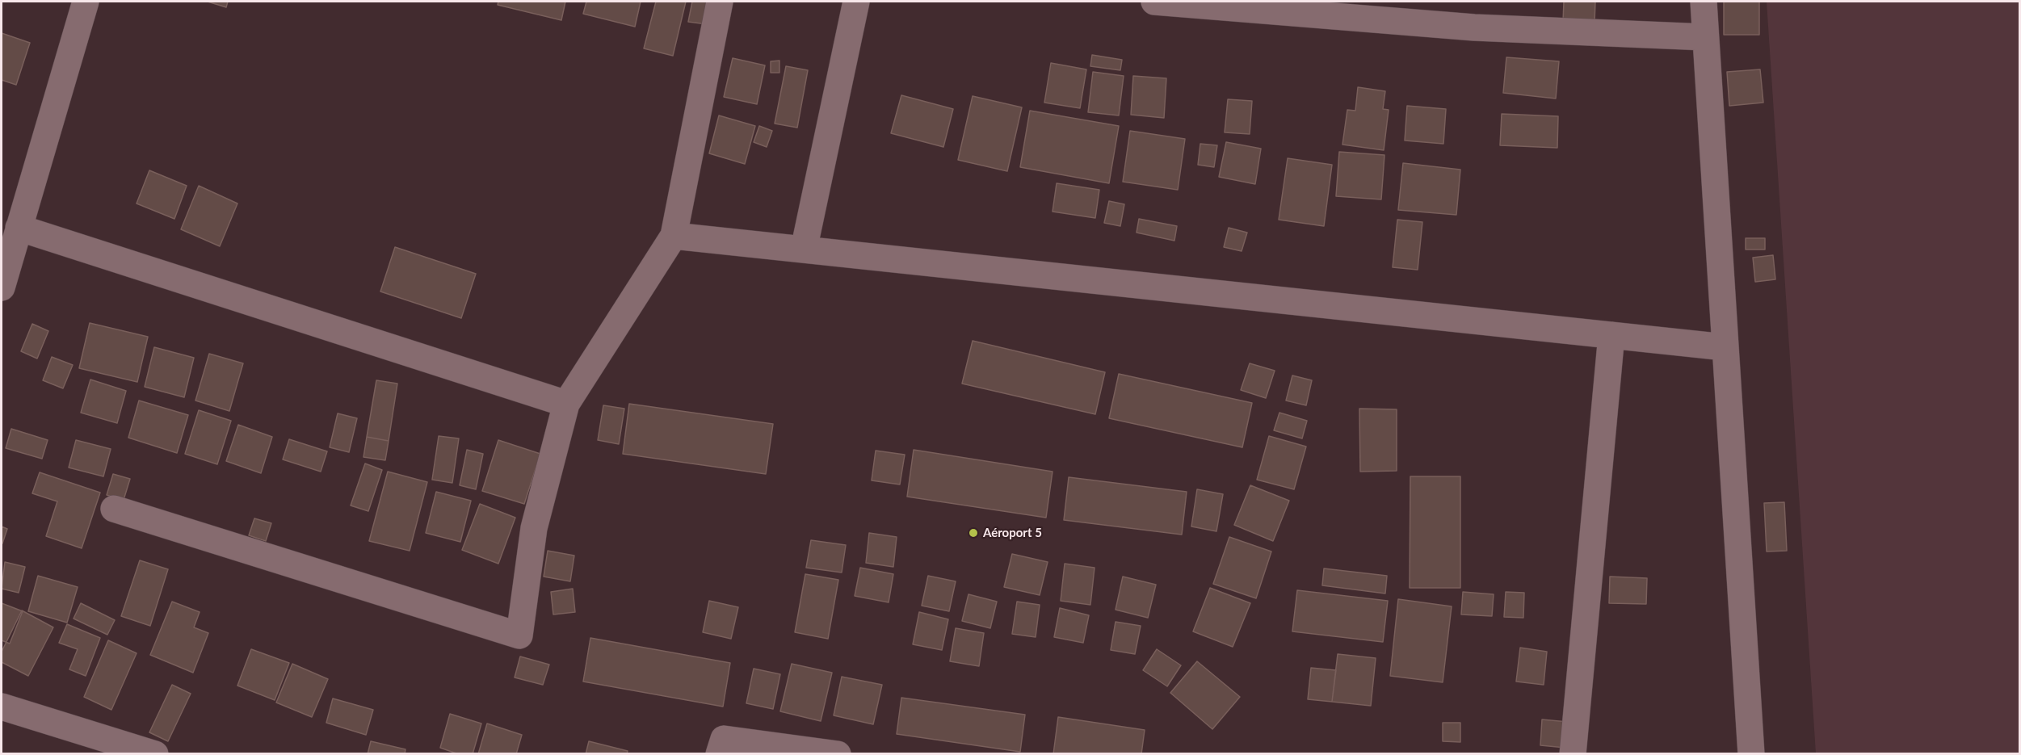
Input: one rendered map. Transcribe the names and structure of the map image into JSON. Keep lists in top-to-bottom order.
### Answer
{
  "places": ["Aéroport 5"]
}
